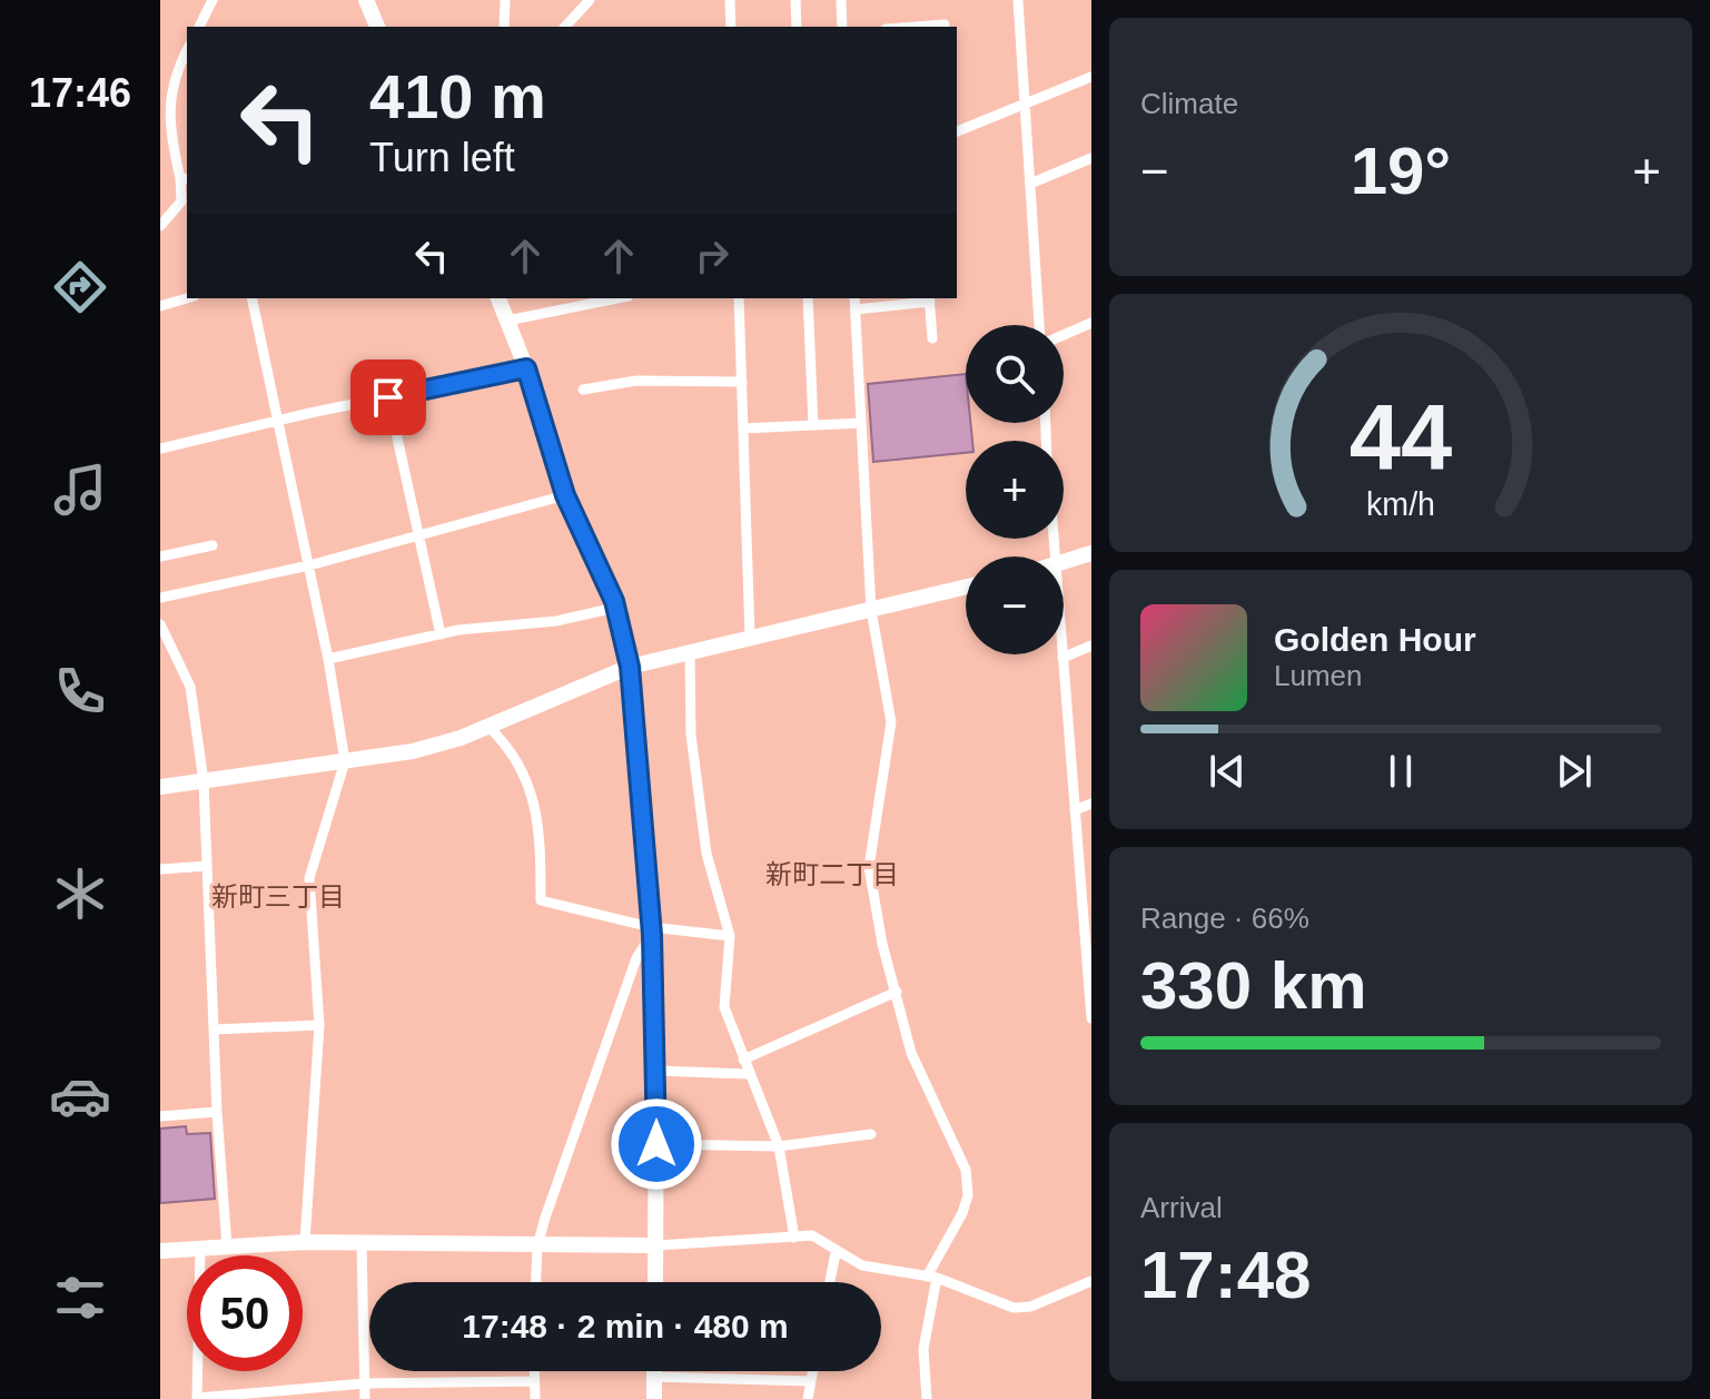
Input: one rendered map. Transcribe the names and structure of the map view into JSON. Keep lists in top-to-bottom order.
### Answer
{
  "districts": ["新町二丁目", "新町三丁目"],
  "page": {
    "tabs": "17:46",
    "tile": [
      "Climate",
      ["Range · 66%", "330 km"],
      ["Arrival", "17:48"]
    ],
    "turn": ["410 m", "Turn left"],
    "heat": ["−", "19°", "+"],
    "map_buttons": ["+", "−"],
    "song": ["Golden Hour", "Lumen"],
    "limit": "50",
    "trip": "17:48 · 2 min · 480 m",
    "gauge": ["44", "km/h"]
  }
}
